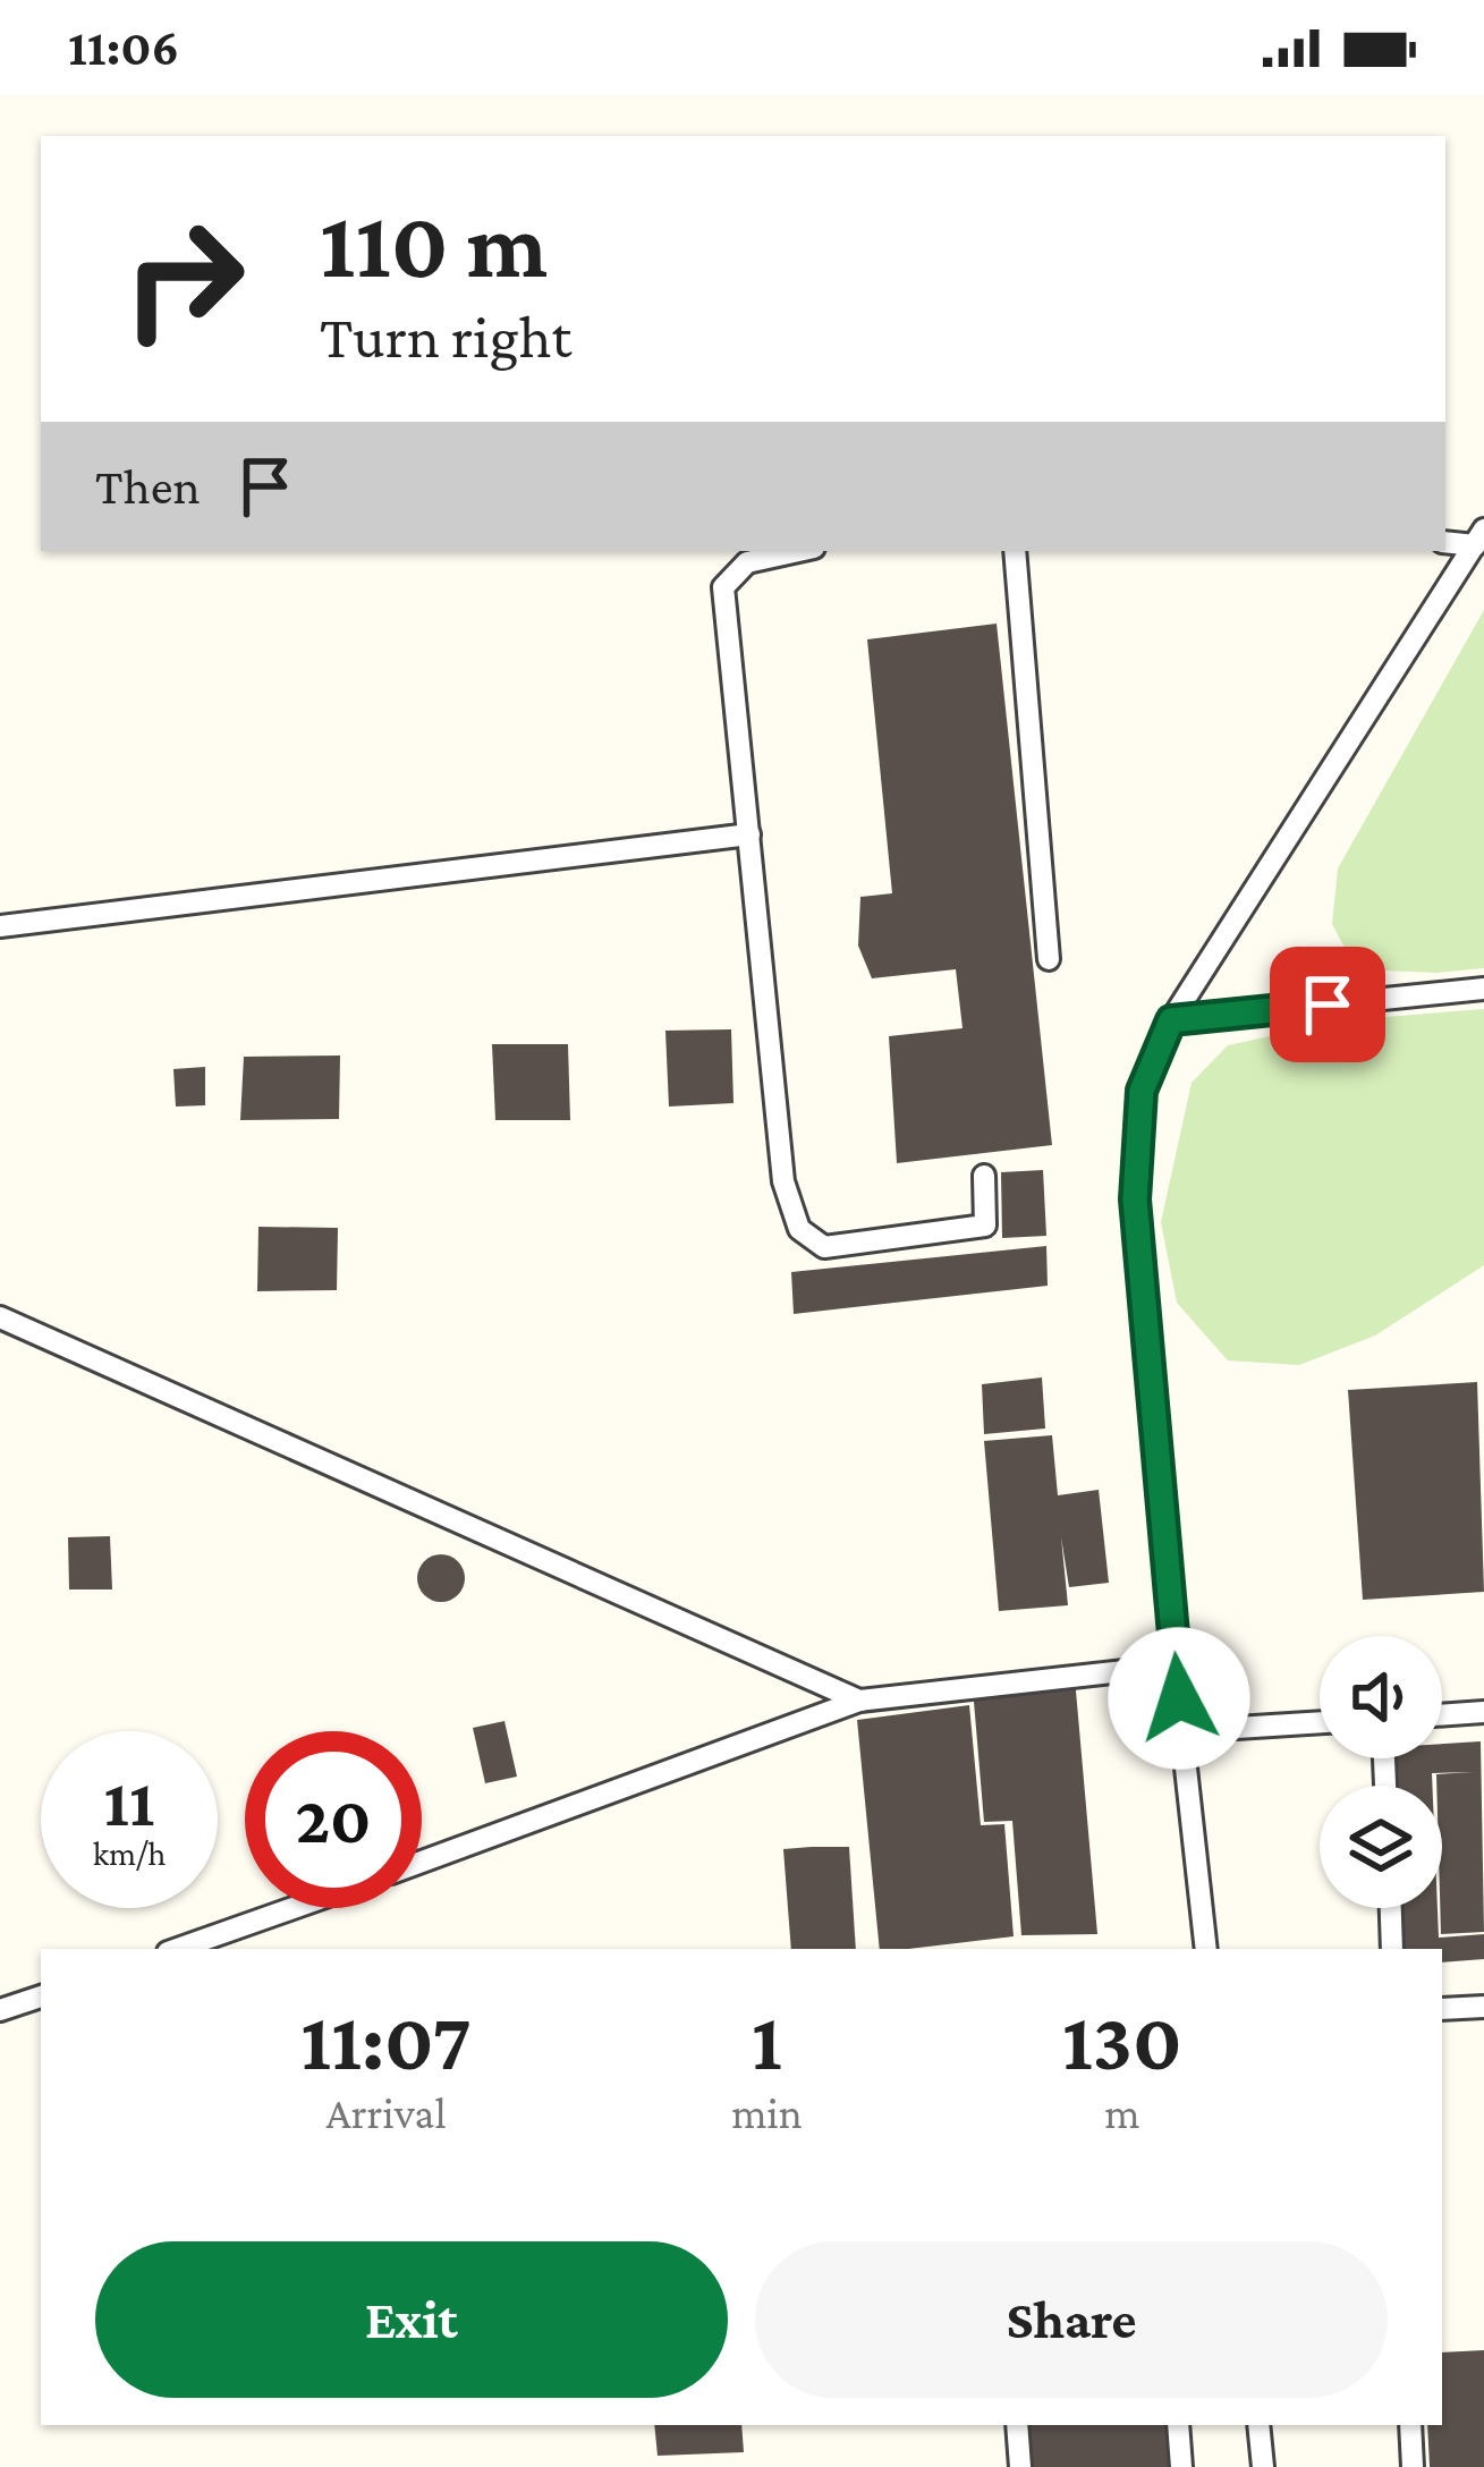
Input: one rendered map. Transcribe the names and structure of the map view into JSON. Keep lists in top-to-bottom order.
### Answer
{
  "page": {
    "status": "11:06",
    "turn": ["110 m", "Turn right"],
    "then": "Then",
    "speed": "11 km/h",
    "limit": "20",
    "eta": [
      "11:07",
      "Arrival",
      "1",
      "min",
      "130",
      "m"
    ],
    "buttons": ["Exit", "Share"]
  }
}
